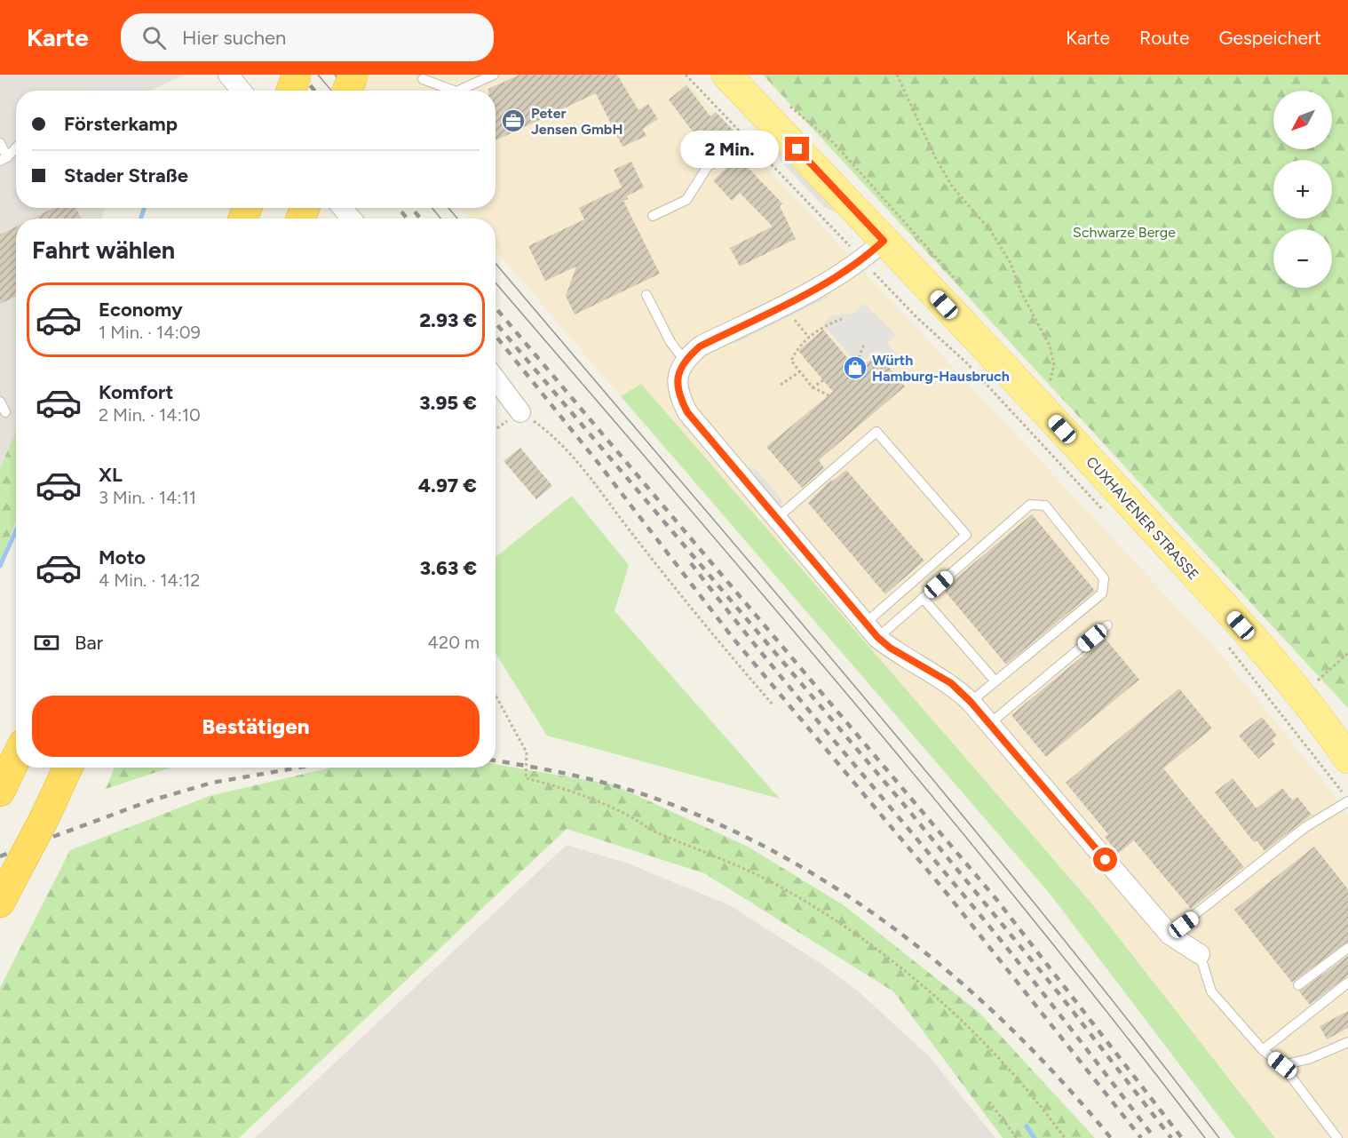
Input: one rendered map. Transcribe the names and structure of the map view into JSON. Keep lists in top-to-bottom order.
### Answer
{
  "streets": {
    "main road": ["CUXHAVENER STRASSE"]
  },
  "parks": ["Schwarze Berge"],
  "places": {
    "office": ["Peter Jensen GmbH"],
    "shop": ["Würth Hamburg-Hausbruch"]
  },
  "north": "bottom left",
  "page": {
    "header": "Karte",
    "search": "Hier suchen",
    "nav": ["Karte", "Route", "Gespeichert"],
    "map_buttons": ["+", "−"],
    "banner": ["Försterkamp", "Stader Straße"],
    "bubble": "2 Min.",
    "heading": "Fahrt wählen",
    "list": [
      {
        "name": "Economy",
        "note": "1 Min. · 14:09",
        "value": "2.93 €"
      },
      {
        "name": "Komfort",
        "note": "2 Min. · 14:10",
        "value": "3.95 €"
      },
      {
        "name": "XL",
        "note": "3 Min. · 14:11",
        "value": "4.97 €"
      },
      {
        "name": "Moto",
        "note": "4 Min. · 14:12",
        "value": "3.63 €"
      }
    ],
    "pay": ["Bar", "420 m"],
    "buttons": "Bestätigen"
  }
}
